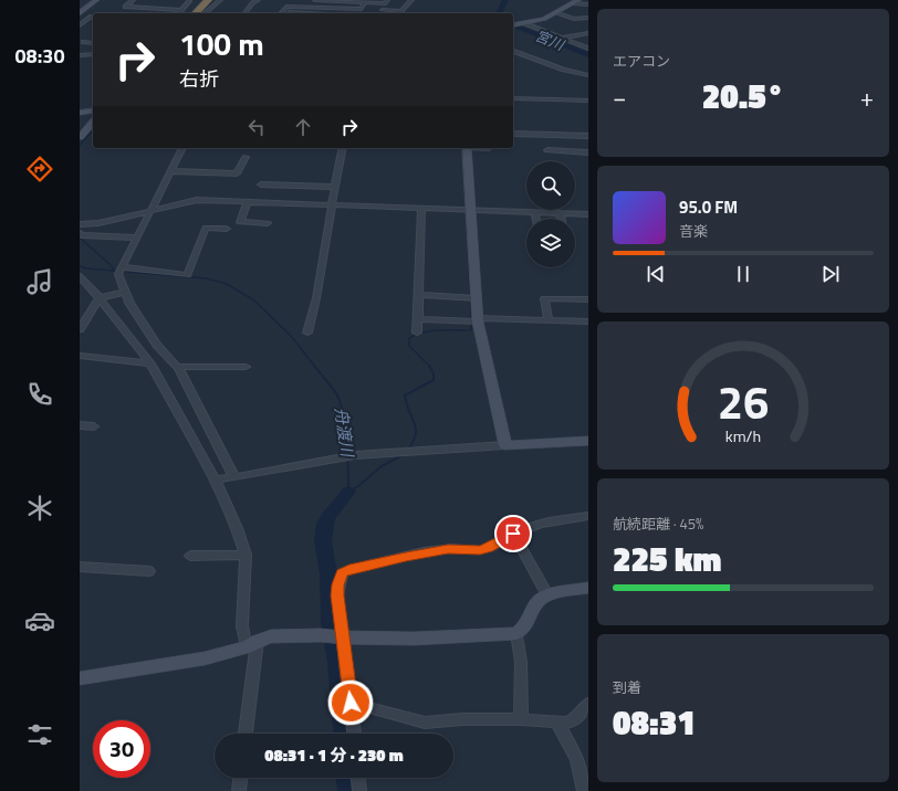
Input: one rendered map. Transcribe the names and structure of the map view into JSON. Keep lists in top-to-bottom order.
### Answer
{
  "water": ["宮川", "舟渡川"],
  "page": {
    "tabs": "08:30",
    "tile": [
      "エアコン",
      ["航続距離 · 45%", "225 km"],
      ["到着", "08:31"]
    ],
    "turn": ["100 m", "右折"],
    "heat": ["−", "20.5°", "+"],
    "song": ["95.0 FM", "音楽"],
    "limit": "30",
    "trip": "08:31 · 1 分 · 230 m",
    "gauge": ["26", "km/h"]
  }
}
